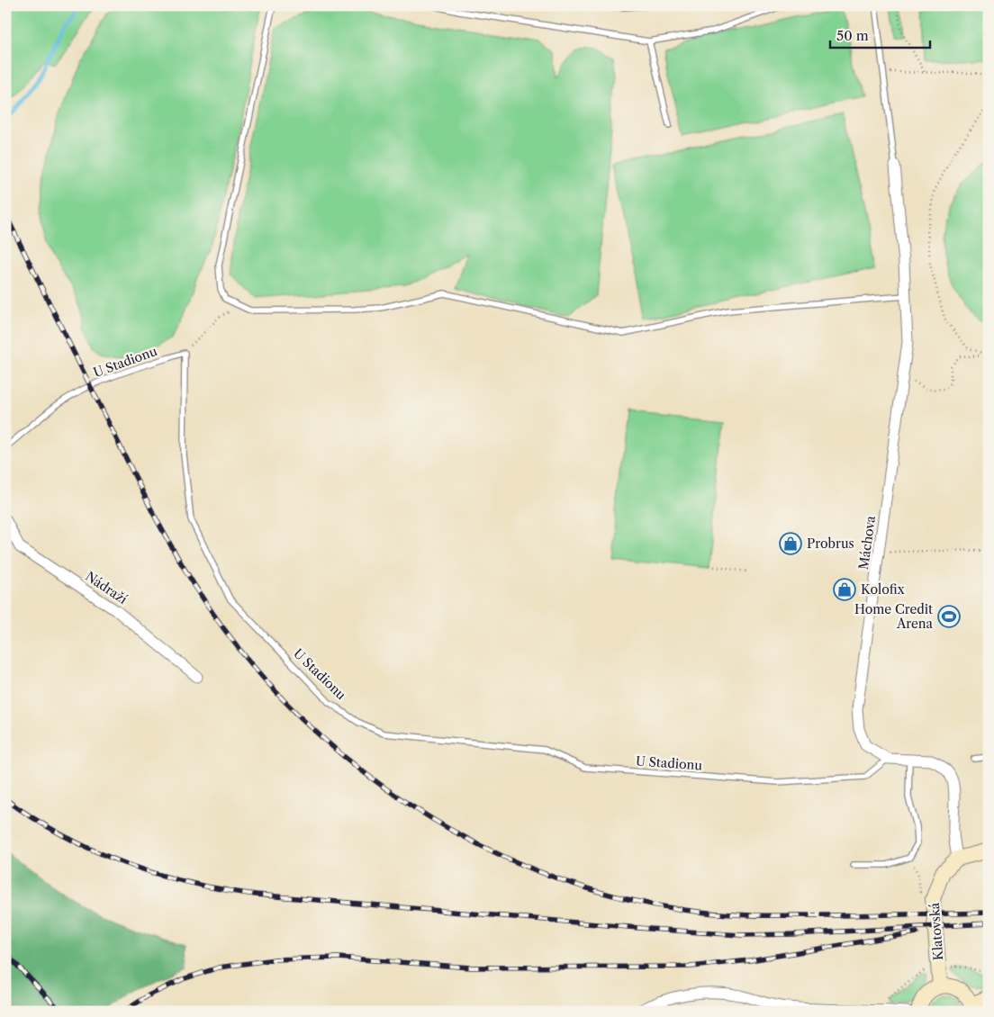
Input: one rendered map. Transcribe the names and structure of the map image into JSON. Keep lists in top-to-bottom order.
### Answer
{
  "streets": {
    "street": ["Máchova", "Nádraží", "Klatovská"],
    "lane": ["U Stadionu"]
  },
  "crossings": [
    ["U Stadionu", "Máchova"],
    ["Máchova", "Klatovská"]
  ],
  "places": {
    "shop": ["Probrus", "Kolofix"],
    "sports": ["Home Credit Arena"]
  },
  "scale_bar": "50 m"
}
